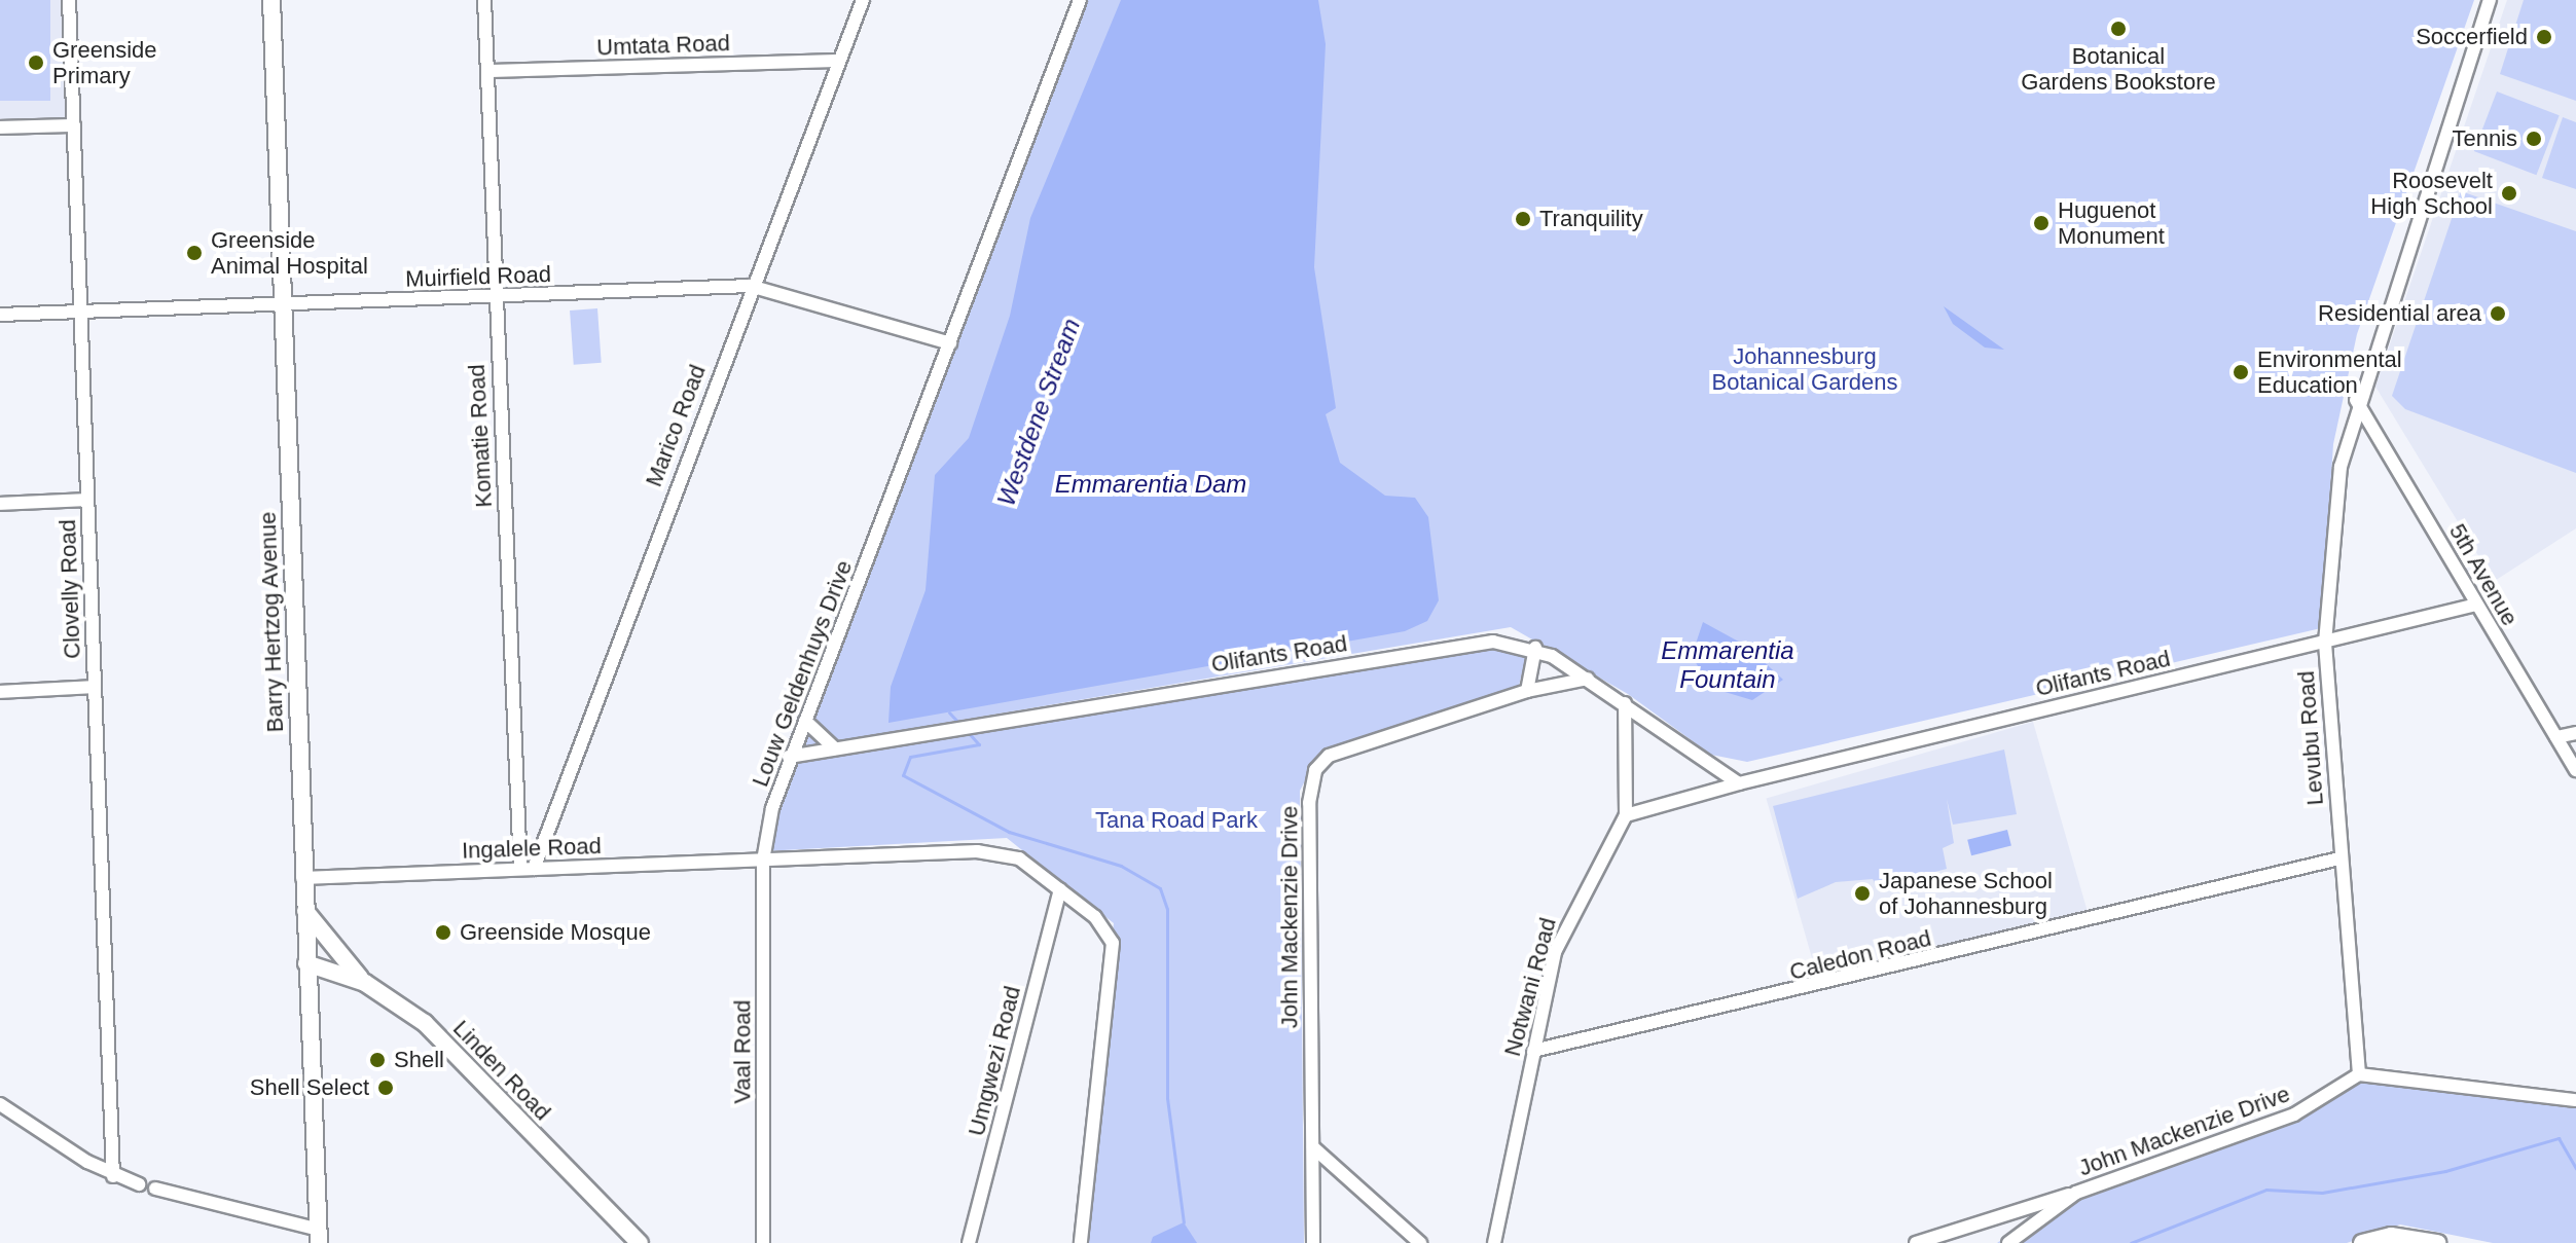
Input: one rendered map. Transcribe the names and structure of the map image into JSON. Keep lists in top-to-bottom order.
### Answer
{
  "streets": {
    "main road": ["Barry Hertzog Avenue", "Linden Road"],
    "street": [
      "Umtata Road",
      "Muirfield Road",
      "Marico Road",
      "Komatie Road",
      "5th Avenue",
      "Clovelly Road",
      "Olifants Road",
      "Louw Geldenhuys Drive",
      "Levubu Road",
      "Ingalele Road",
      "John Mackenzie Drive",
      "Caledon Road",
      "Notwani Road",
      "Vaal Road",
      "Umgwezi Road"
    ]
  },
  "crossings": [
    ["Umtata Road", "Marico Road"],
    ["Umtata Road", "Komatie Road"],
    ["Muirfield Road", "Marico Road"],
    ["Muirfield Road", "Komatie Road"],
    ["Muirfield Road", "Clovelly Road"],
    ["Muirfield Road", "Barry Hertzog Avenue"],
    ["Muirfield Road", "Louw Geldenhuys Drive"],
    ["Marico Road", "Komatie Road"],
    ["Marico Road", "Ingalele Road"],
    ["Komatie Road", "Ingalele Road"],
    ["5th Avenue", "Olifants Road"],
    ["5th Avenue", "Levubu Road"],
    ["Barry Hertzog Avenue", "Ingalele Road"],
    ["Barry Hertzog Avenue", "Linden Road"],
    ["Olifants Road", "Louw Geldenhuys Drive"],
    ["Olifants Road", "Levubu Road"],
    ["Olifants Road", "John Mackenzie Drive"],
    ["Olifants Road", "Notwani Road"],
    ["Louw Geldenhuys Drive", "Ingalele Road"],
    ["Louw Geldenhuys Drive", "Vaal Road"],
    ["Levubu Road", "John Mackenzie Drive"],
    ["Levubu Road", "Caledon Road"],
    ["Ingalele Road", "Vaal Road"],
    ["Caledon Road", "Notwani Road"]
  ],
  "water": ["Westdene Stream", "Emmarentia Dam", "Emmarentia Fountain"],
  "parks": ["Johannesburg Botanical Gardens", "Tana Road Park"],
  "places": [
    "Botanical Gardens Bookstore",
    "Soccerfield",
    "Greenside Primary",
    "Tennis",
    "Roosevelt High School",
    "Tranquility",
    "Huguenot Monument",
    "Greenside Animal Hospital",
    "Residential area",
    "Environmental Education",
    "Japanese School of Johannesburg",
    "Greenside Mosque",
    "Shell",
    "Shell Select"
  ]
}
